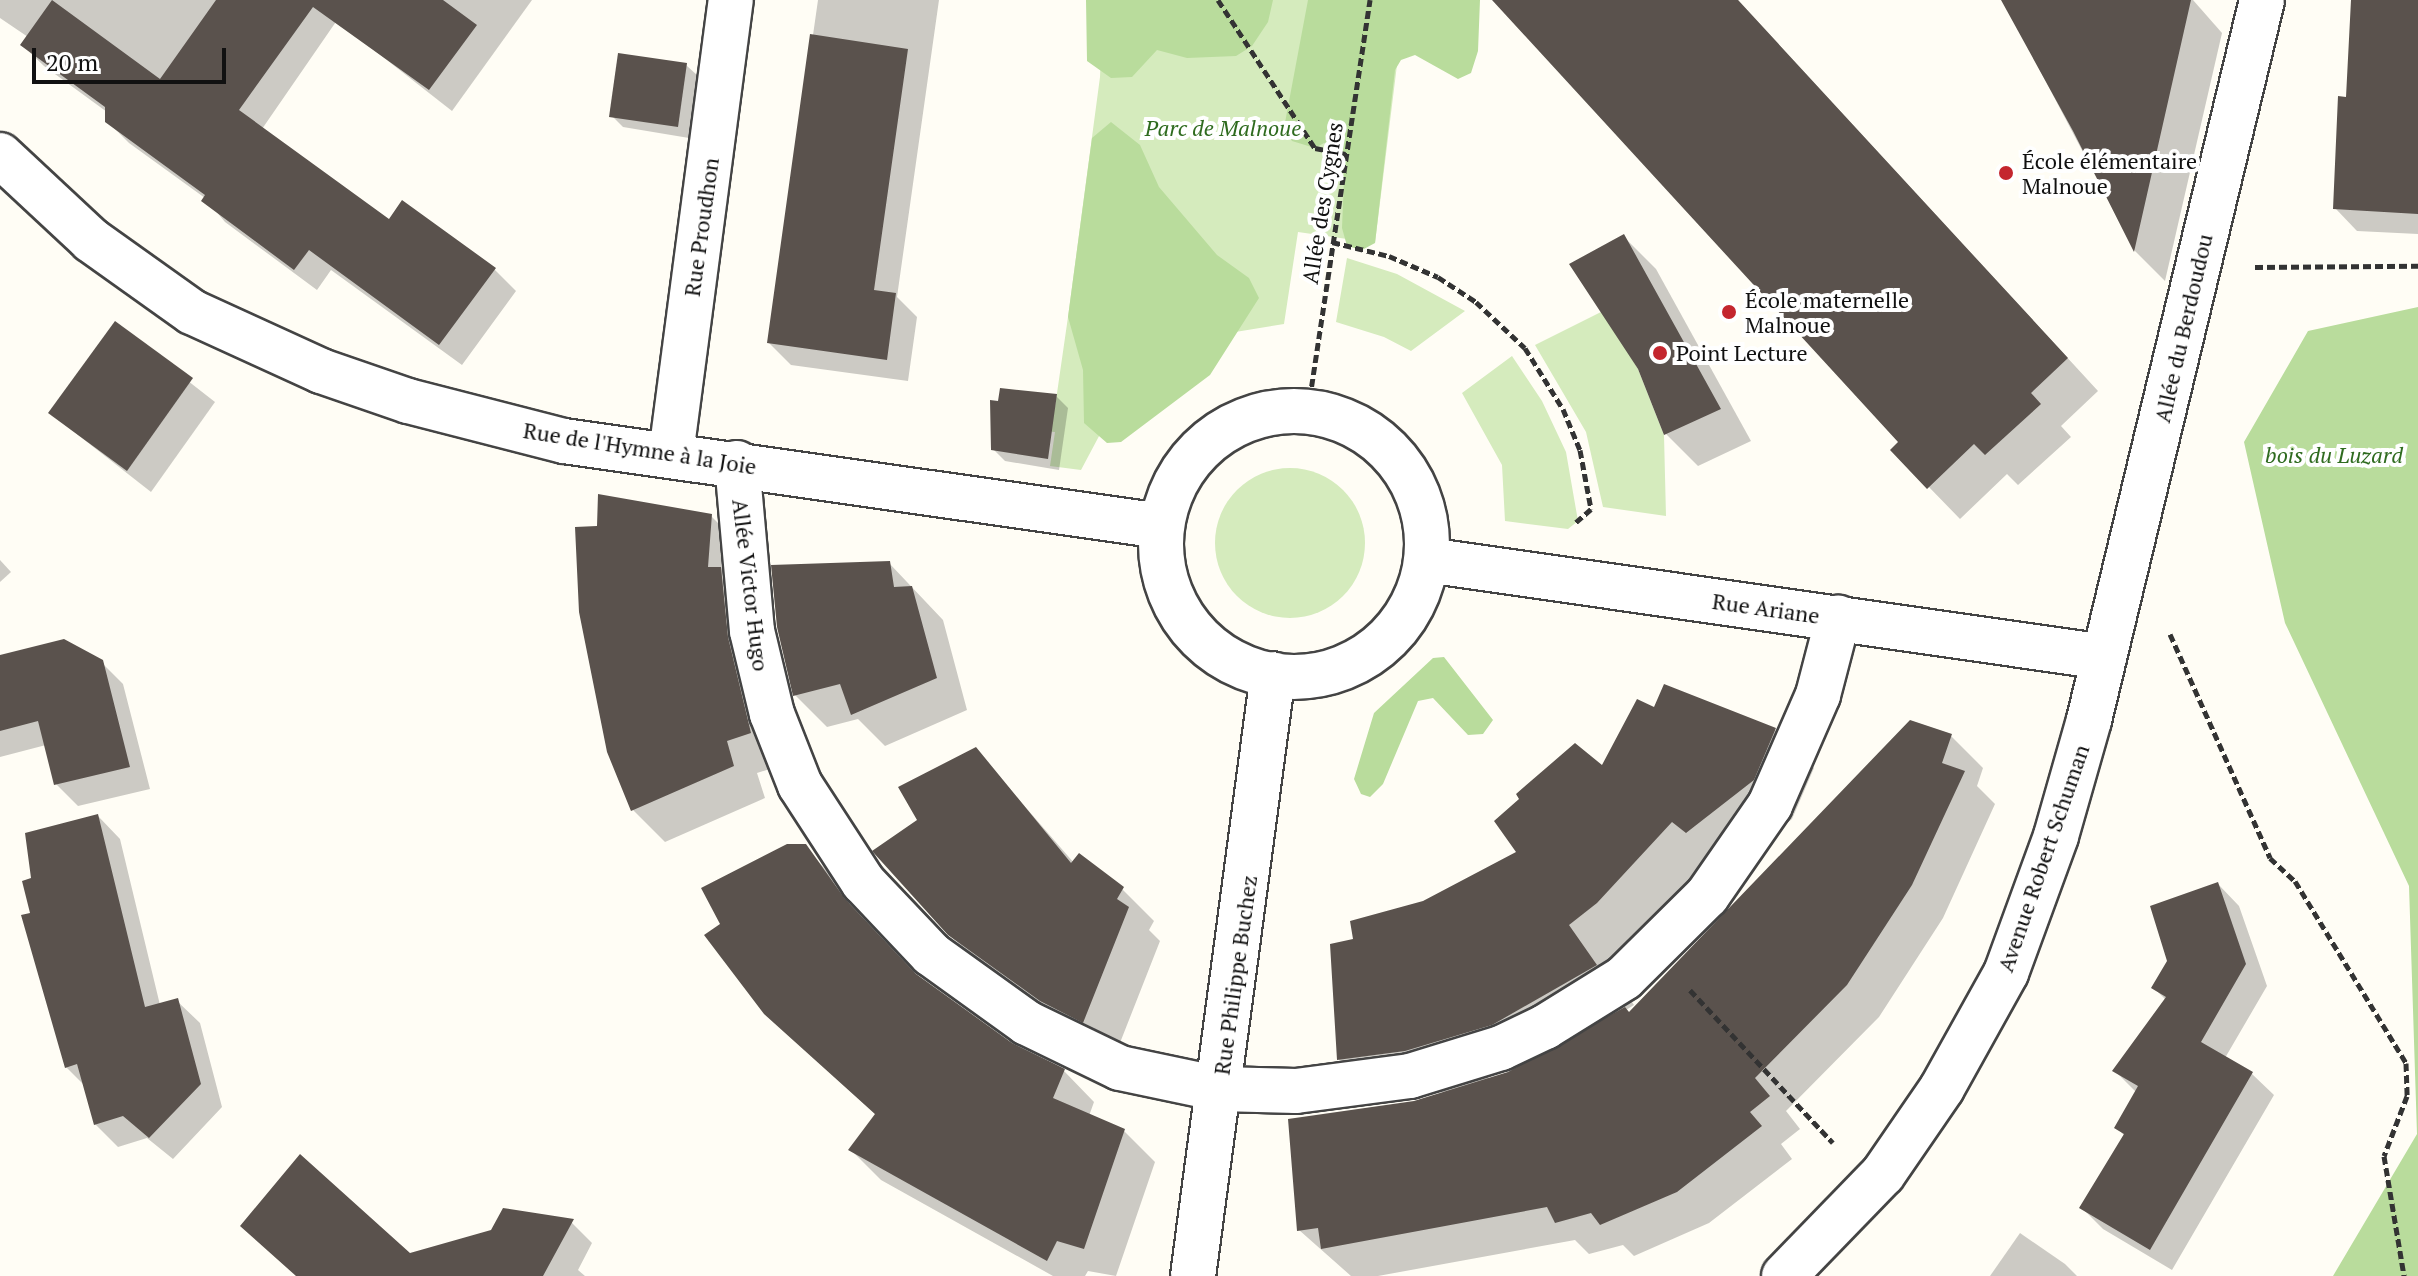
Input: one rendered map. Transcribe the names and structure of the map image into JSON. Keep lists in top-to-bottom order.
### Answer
{
  "streets": {
    "street": [
      "Rue Proudhon",
      "Allée du Berdoudou",
      "Rue de l'Hymne à la Joie",
      "Allée Victor Hugo",
      "Rue Ariane",
      "Avenue Robert Schuman",
      "Rue Philippe Buchez"
    ],
    "path": ["Allée des Cygnes"]
  },
  "crossings": [
    ["Allée des Cygnes", "Rue de l'Hymne à la Joie"],
    ["Allée des Cygnes", "Rue Ariane"],
    ["Allée des Cygnes", "Rue Philippe Buchez"],
    ["Rue Proudhon", "Rue de l'Hymne à la Joie"],
    ["Allée du Berdoudou", "Rue Ariane"],
    ["Allée du Berdoudou", "Avenue Robert Schuman"],
    ["Rue de l'Hymne à la Joie", "Allée Victor Hugo"],
    ["Rue de l'Hymne à la Joie", "Rue Ariane"],
    ["Rue de l'Hymne à la Joie", "Rue Philippe Buchez"],
    ["Allée Victor Hugo", "Rue Ariane"],
    ["Allée Victor Hugo", "Rue Philippe Buchez"],
    ["Rue Ariane", "Avenue Robert Schuman"],
    ["Rue Ariane", "Rue Philippe Buchez"]
  ],
  "parks": ["Parc de Malnoue", "bois du Luzard"],
  "places": ["École élémentaire Malnoue", "École maternelle Malnoue", "Point Lecture"],
  "scale_bar": "20 m"
}
